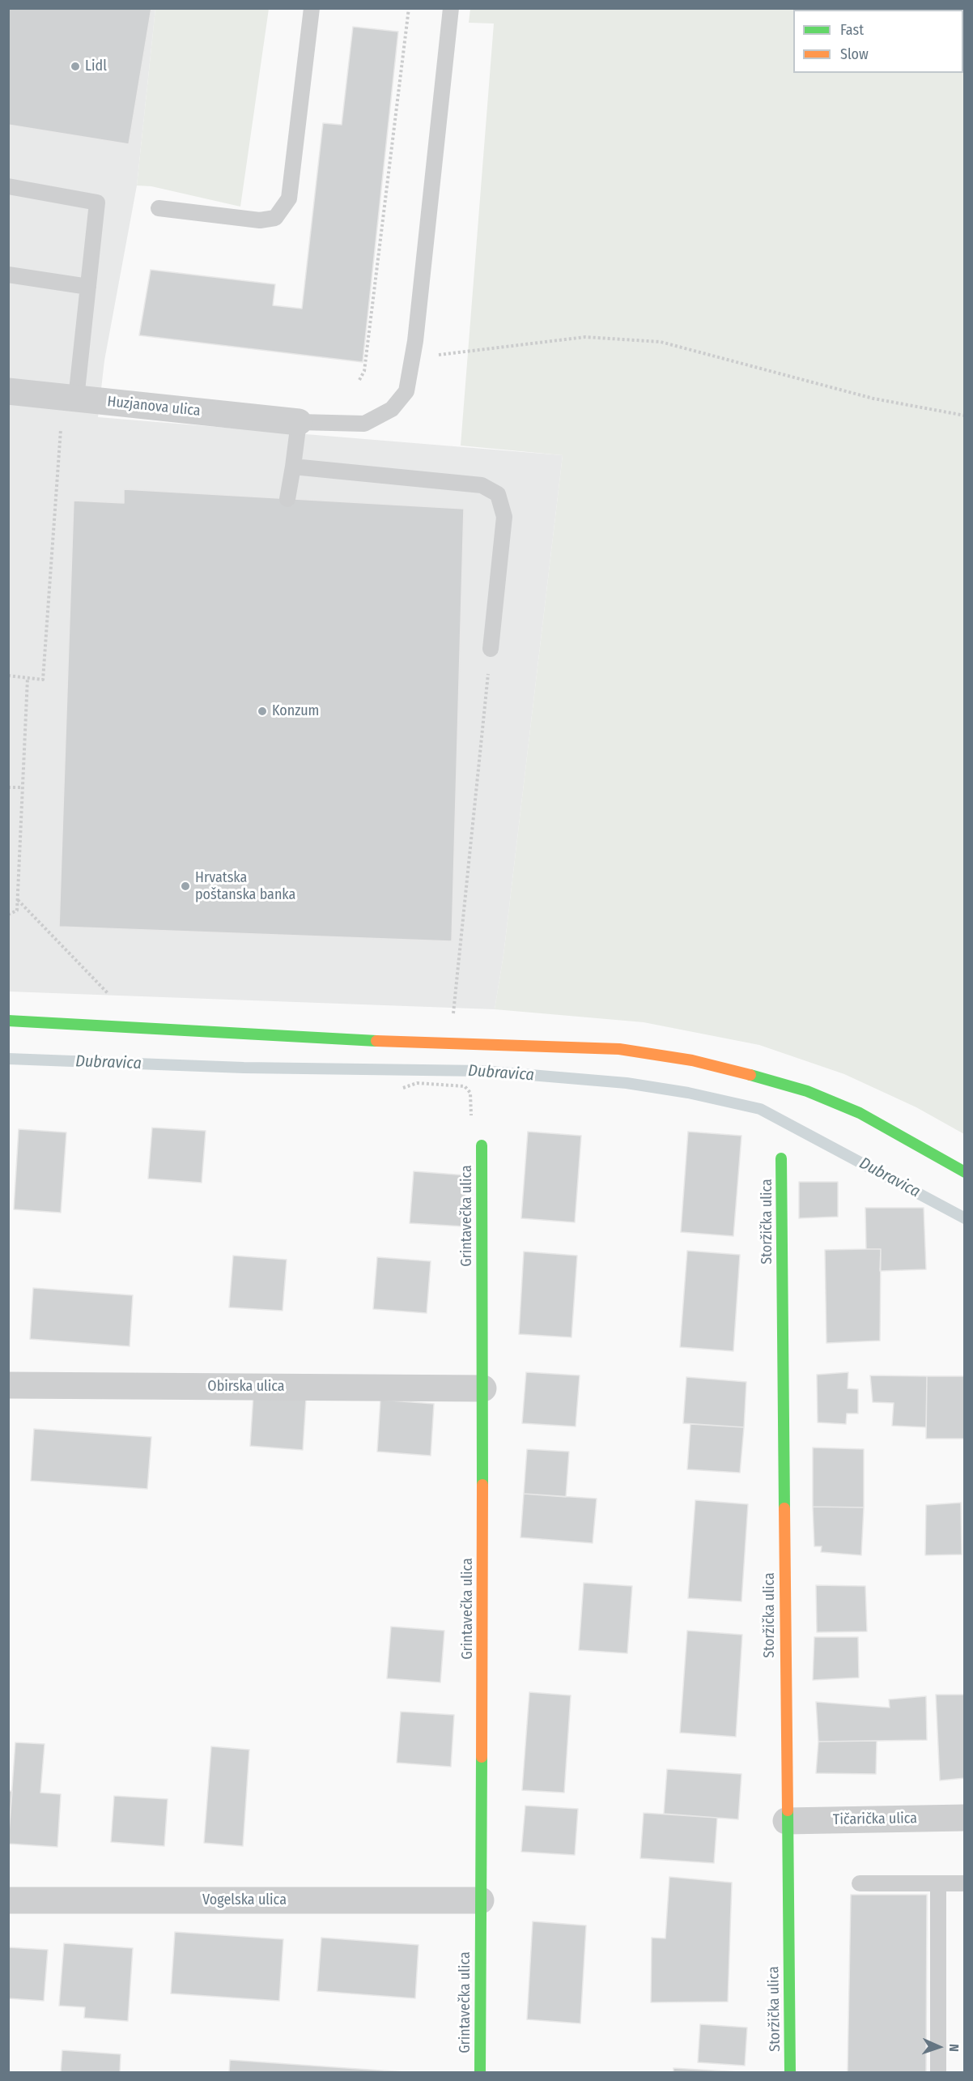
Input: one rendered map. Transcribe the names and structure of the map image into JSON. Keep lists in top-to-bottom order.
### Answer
{
  "streets": {
    "street": [
      "Huzjanova ulica",
      "Grintavečka ulica",
      "Storžička ulica",
      "Obirska ulica",
      "Tičarička ulica",
      "Vogelska ulica"
    ]
  },
  "crossings": [
    ["Grintavečka ulica", "Obirska ulica"],
    ["Grintavečka ulica", "Vogelska ulica"],
    ["Storžička ulica", "Tičarička ulica"]
  ],
  "water": ["Dubravica"],
  "places": ["Lidl", "Konzum", "Hrvatska poštanska banka"],
  "legend": ["Fast", "Slow"],
  "north": "right"
}
